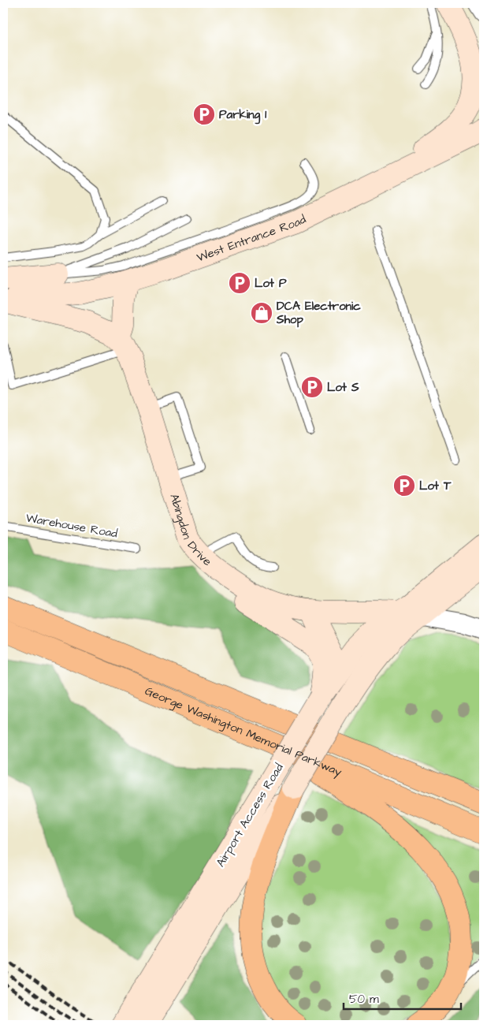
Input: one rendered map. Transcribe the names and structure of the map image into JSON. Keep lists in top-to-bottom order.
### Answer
{
  "streets": {
    "highway": ["George Washington Memorial Parkway"],
    "main road": ["West Entrance Road", "Abingdon Drive", "Airport Access Road"],
    "lane": ["Warehouse Road"]
  },
  "crossings": [
    ["Abingdon Drive", "Airport Access Road"]
  ],
  "places": {
    "parking": [
      "Parking 1",
      "Lot P",
      "Lot S",
      "Lot T"
    ],
    "shop": ["DCA Electronic Shop"]
  },
  "scale_bar": "50 m"
}
